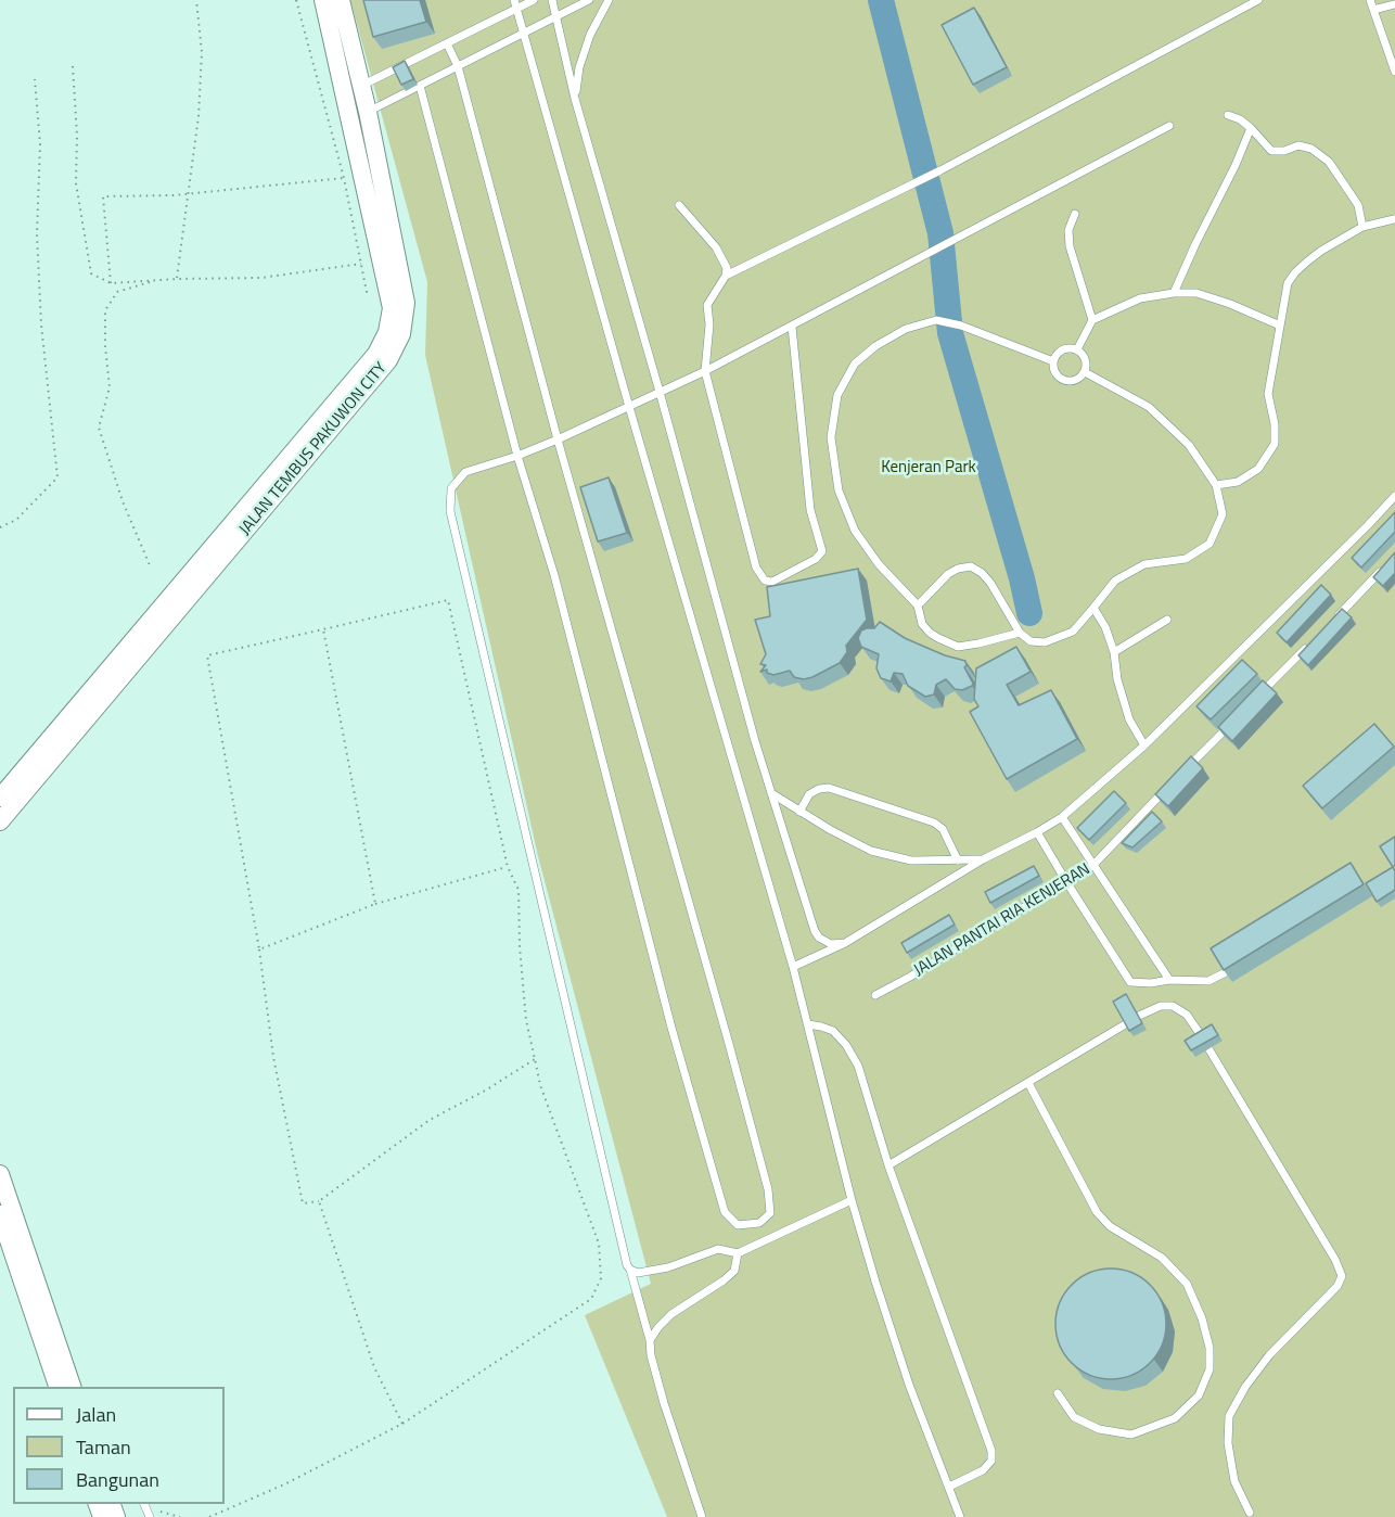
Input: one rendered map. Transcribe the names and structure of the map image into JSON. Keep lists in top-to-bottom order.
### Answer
{
  "streets": {
    "street": ["JALAN TEMBUS PAKUWON CITY"],
    "lane": ["JALAN PANTAI RIA KENJERAN"]
  },
  "parks": ["Kenjeran Park"],
  "legend": ["Jalan", "Taman", "Bangunan"]
}
